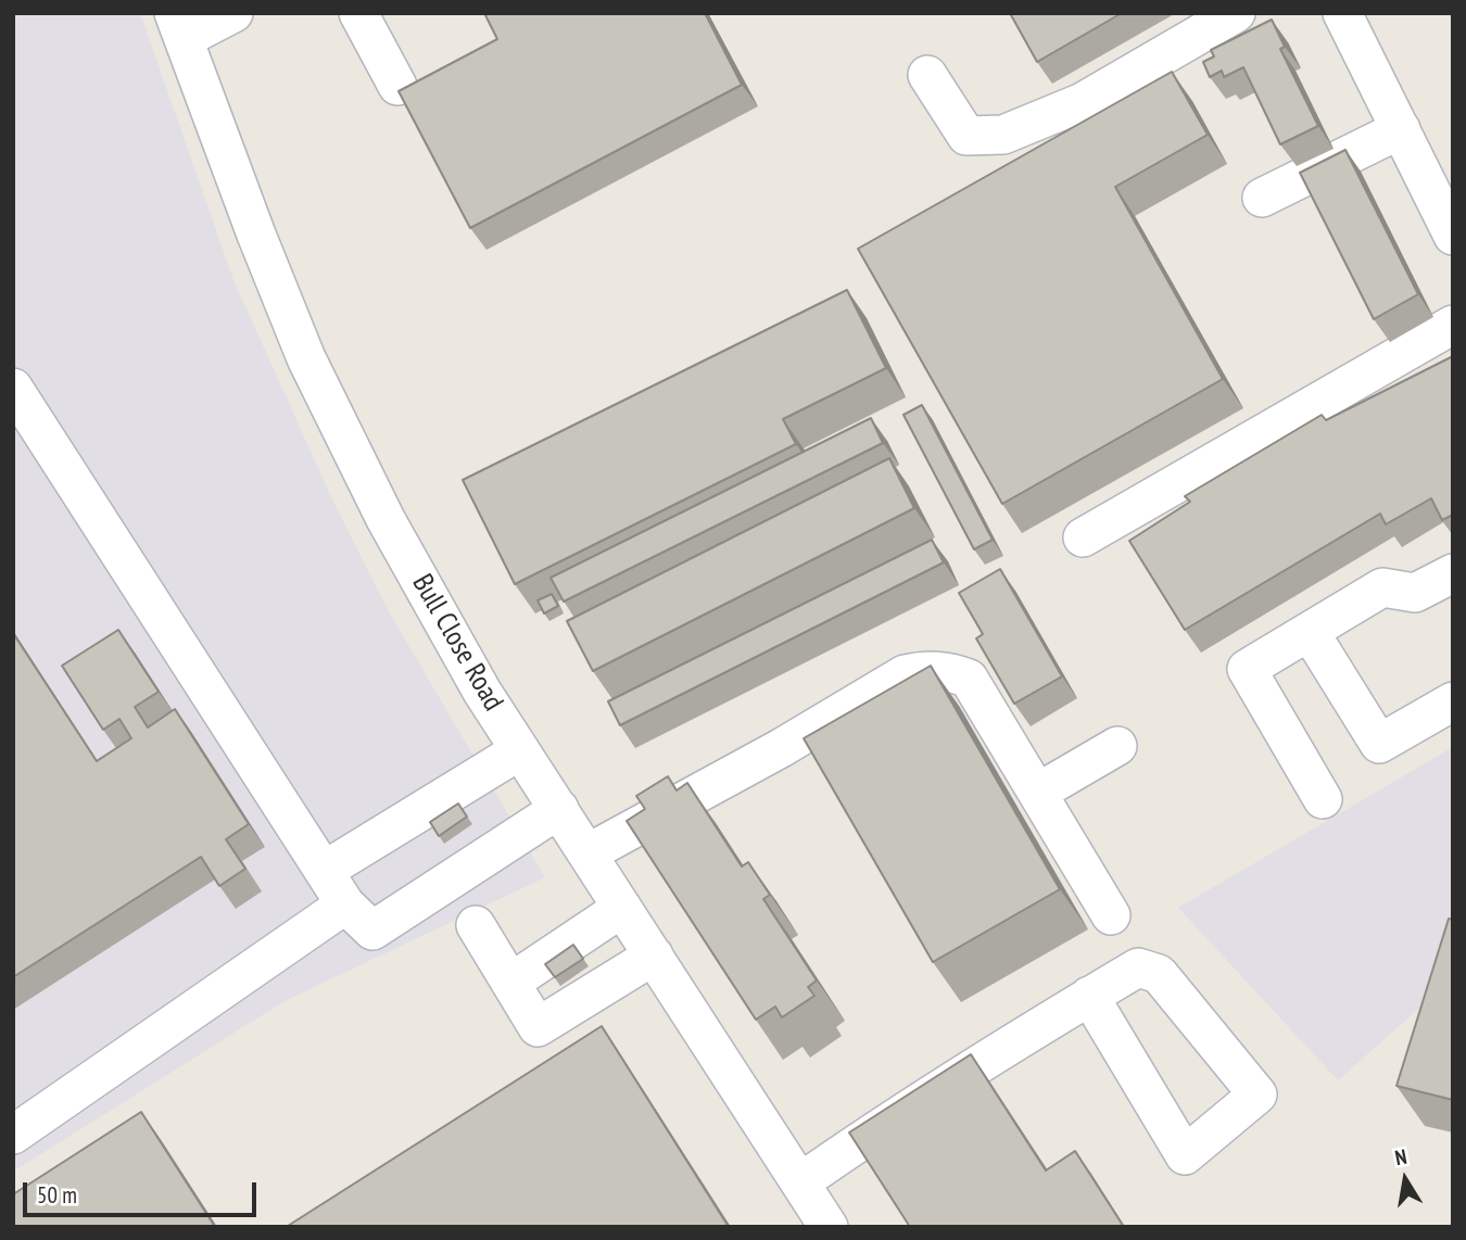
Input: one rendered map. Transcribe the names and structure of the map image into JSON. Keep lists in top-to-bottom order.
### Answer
{
  "streets": {
    "street": ["Bull Close Road"]
  },
  "scale_bar": "50 m",
  "north": "top"
}
